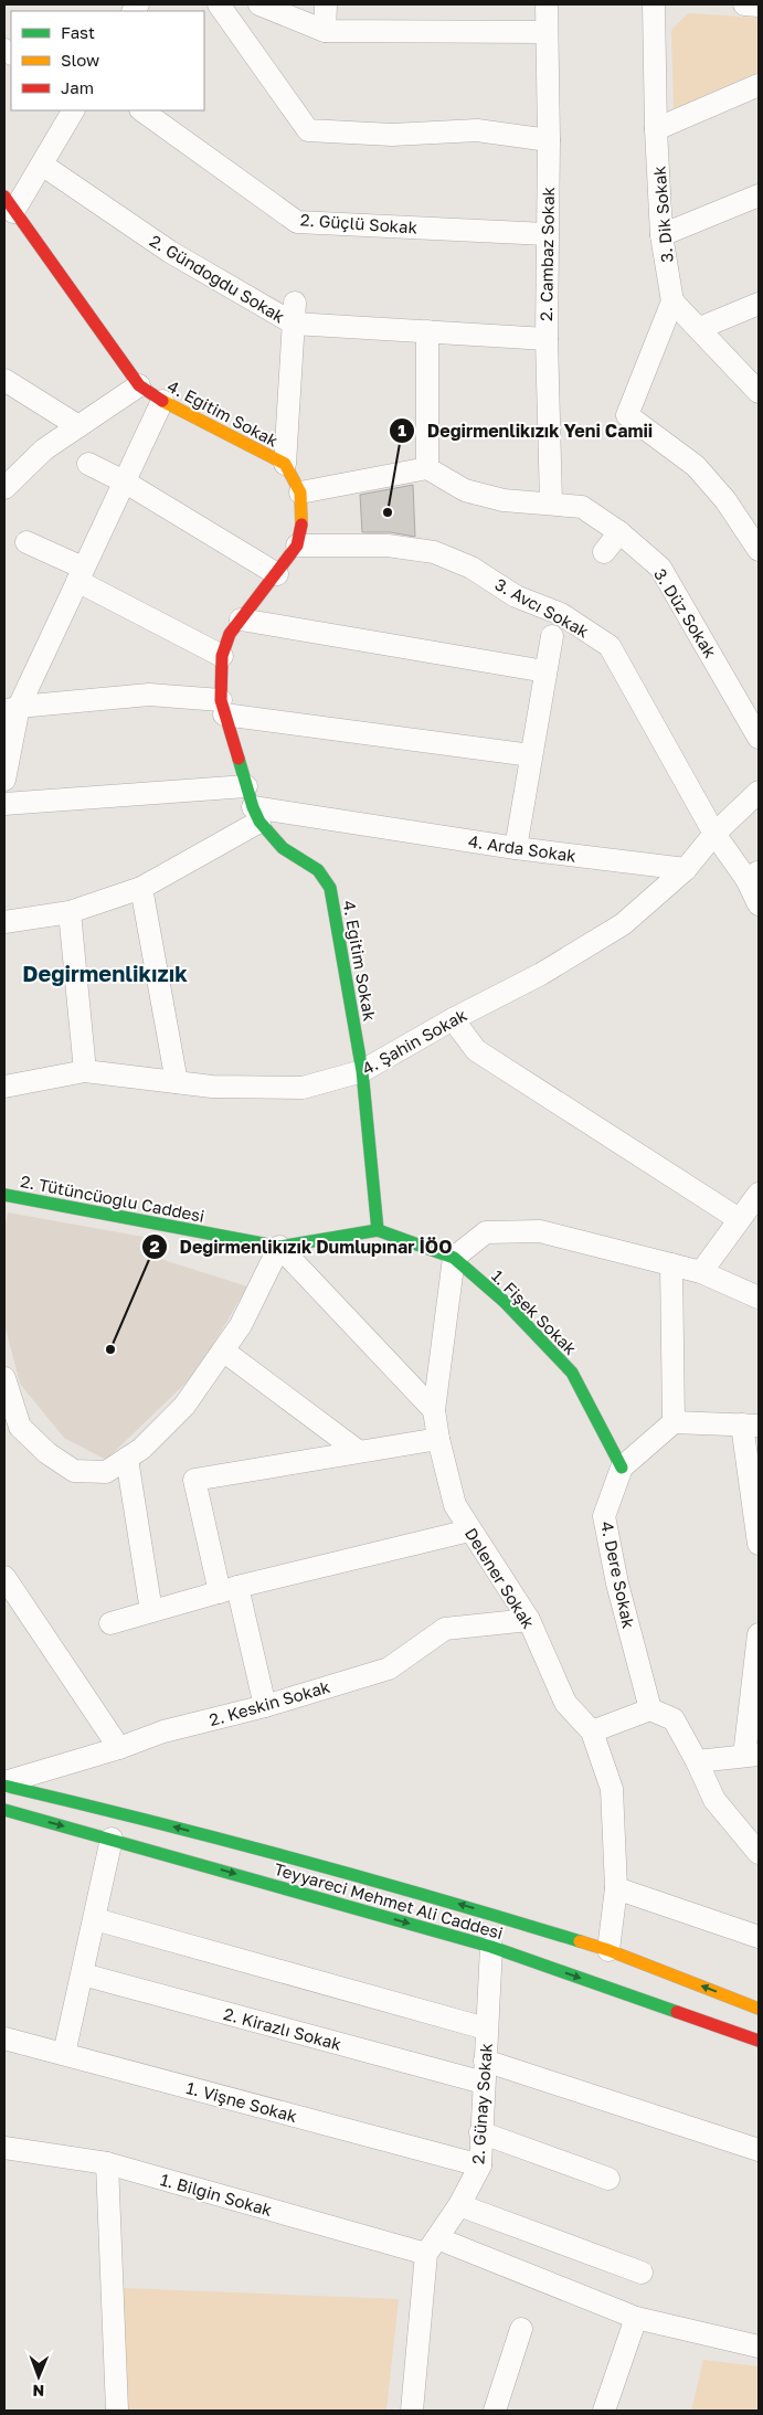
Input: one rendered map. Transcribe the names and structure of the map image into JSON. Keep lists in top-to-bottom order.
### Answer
{
  "streets": {
    "street": [
      "3. Dik Sokak",
      "2. Güçlü Sokak",
      "2. Cambaz Sokak",
      "2. Gündoğdu Sokak",
      "4. Eğitim Sokak",
      "3. Avcı Sokak",
      "3. Düz Sokak",
      "4. Arda Sokak",
      "4. Şahin Sokak",
      "2. Tütüncüoğlu Caddesi",
      "1. Fişek Sokak",
      "4. Dere Sokak",
      "Delener Sokak",
      "2. Keskin Sokak",
      "Teyyareci Mehmet Ali Caddesi",
      "2. Kirazlı Sokak",
      "1. Vişne Sokak",
      "2. Günay Sokak",
      "1. Bilgin Sokak"
    ]
  },
  "crossings": [
    ["2. Güçlü Sokak", "2. Cambaz Sokak"],
    ["2. Cambaz Sokak", "2. Gündoğdu Sokak"],
    ["2. Cambaz Sokak", "3. Düz Sokak"],
    ["4. Eğitim Sokak", "3. Avcı Sokak"],
    ["4. Eğitim Sokak", "4. Arda Sokak"],
    ["4. Eğitim Sokak", "4. Şahin Sokak"],
    ["4. Eğitim Sokak", "2. Tütüncüoğlu Caddesi"],
    ["4. Eğitim Sokak", "1. Fişek Sokak"],
    ["4. Arda Sokak", "4. Şahin Sokak"],
    ["2. Tütüncüoğlu Caddesi", "1. Fişek Sokak"],
    ["1. Fişek Sokak", "4. Dere Sokak"],
    ["1. Fişek Sokak", "Delener Sokak"],
    ["Delener Sokak", "2. Keskin Sokak"],
    ["Delener Sokak", "Teyyareci Mehmet Ali Caddesi"],
    ["2. Keskin Sokak", "Teyyareci Mehmet Ali Caddesi"],
    ["Teyyareci Mehmet Ali Caddesi", "2. Günay Sokak"],
    ["2. Kirazlı Sokak", "2. Günay Sokak"],
    ["1. Vişne Sokak", "2. Günay Sokak"],
    ["2. Günay Sokak", "1. Bilgin Sokak"]
  ],
  "districts": ["Değirmenlikızık"],
  "places": ["Değirmenlikızık Yeni Camii", "Değirmenlikızık Dumlupınar İÖO"],
  "legend": ["Fast", "Slow", "Jam"],
  "north": "bottom"
}
